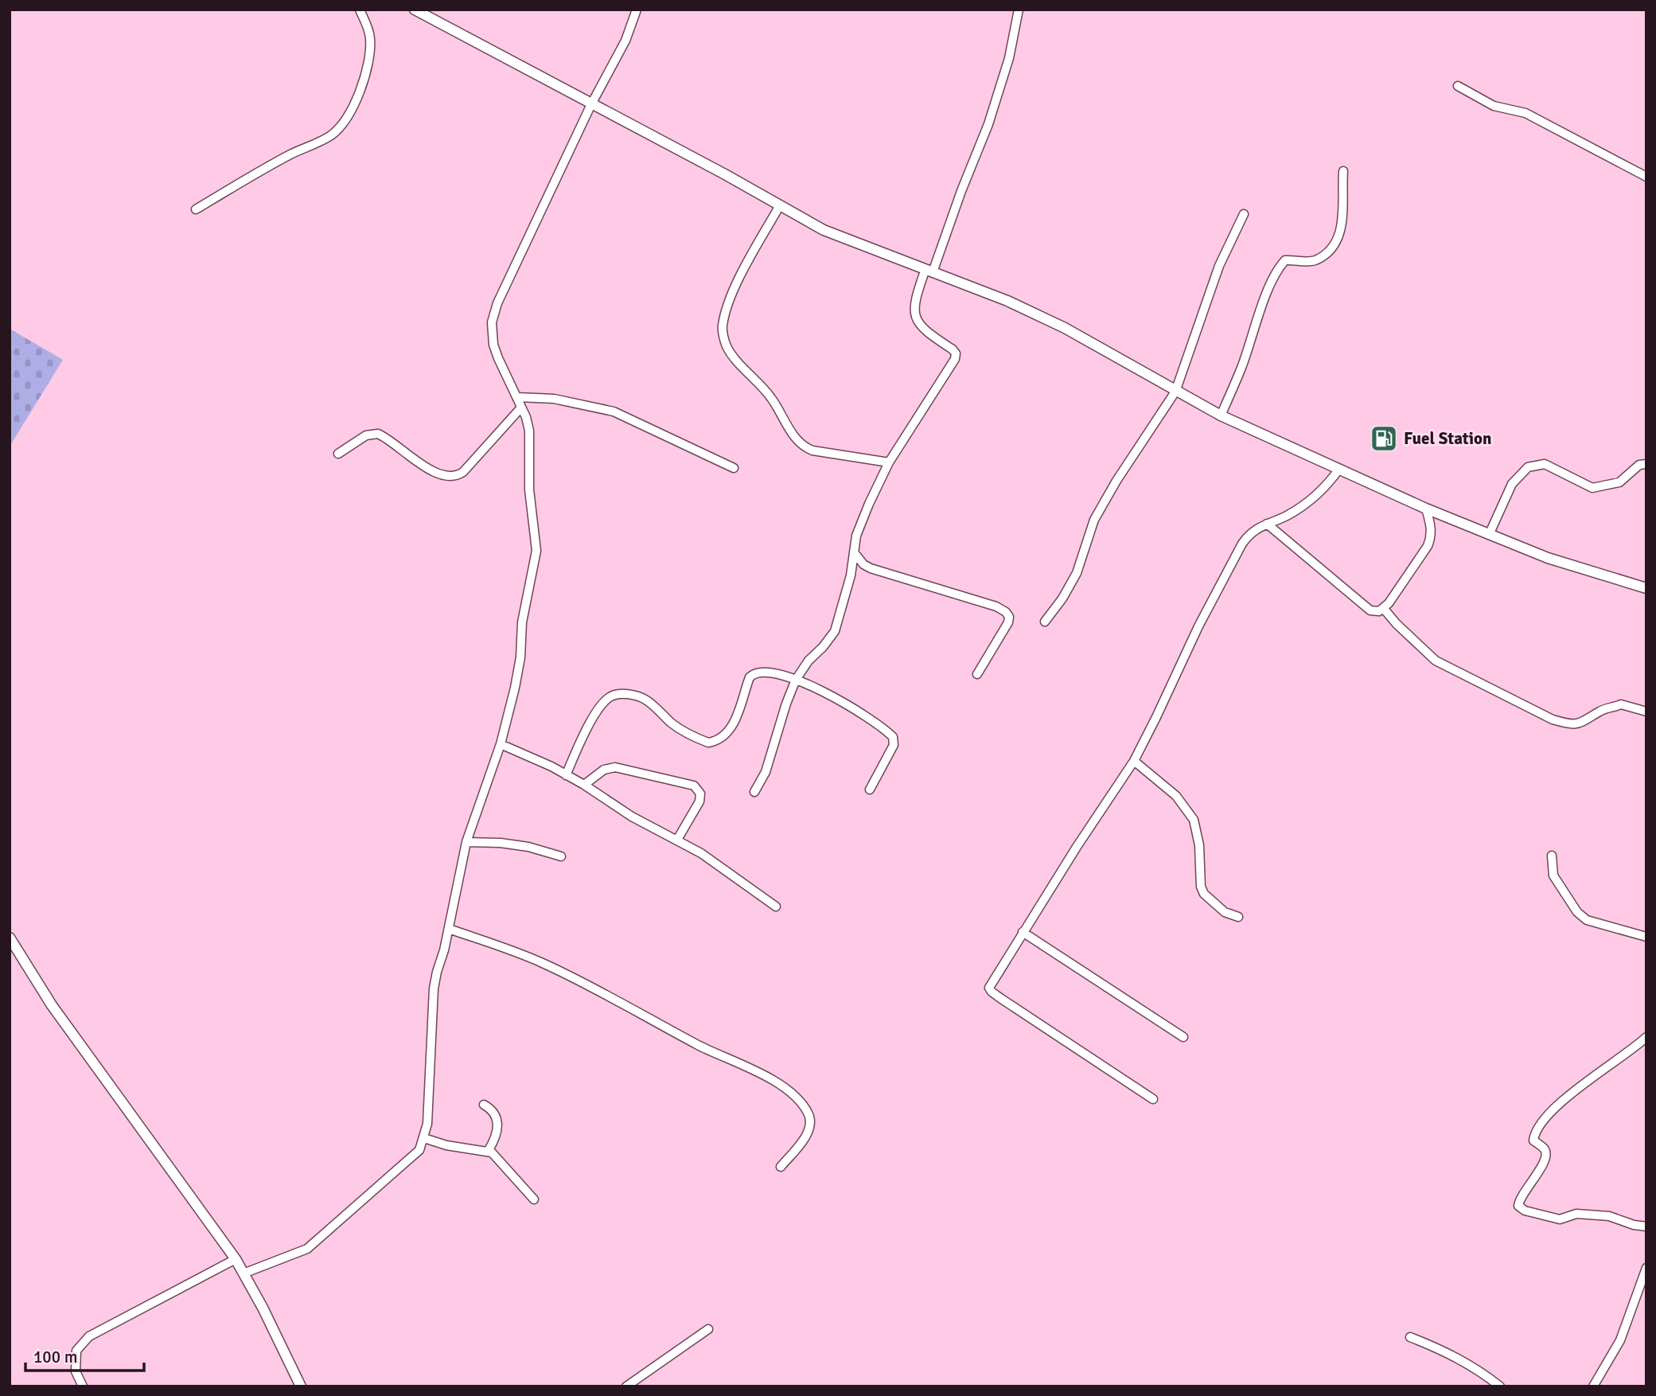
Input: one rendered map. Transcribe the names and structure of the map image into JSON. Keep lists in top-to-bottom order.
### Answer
{
  "places": {
    "fuel station": ["Fuel Station"]
  },
  "scale_bar": "100 m"
}
